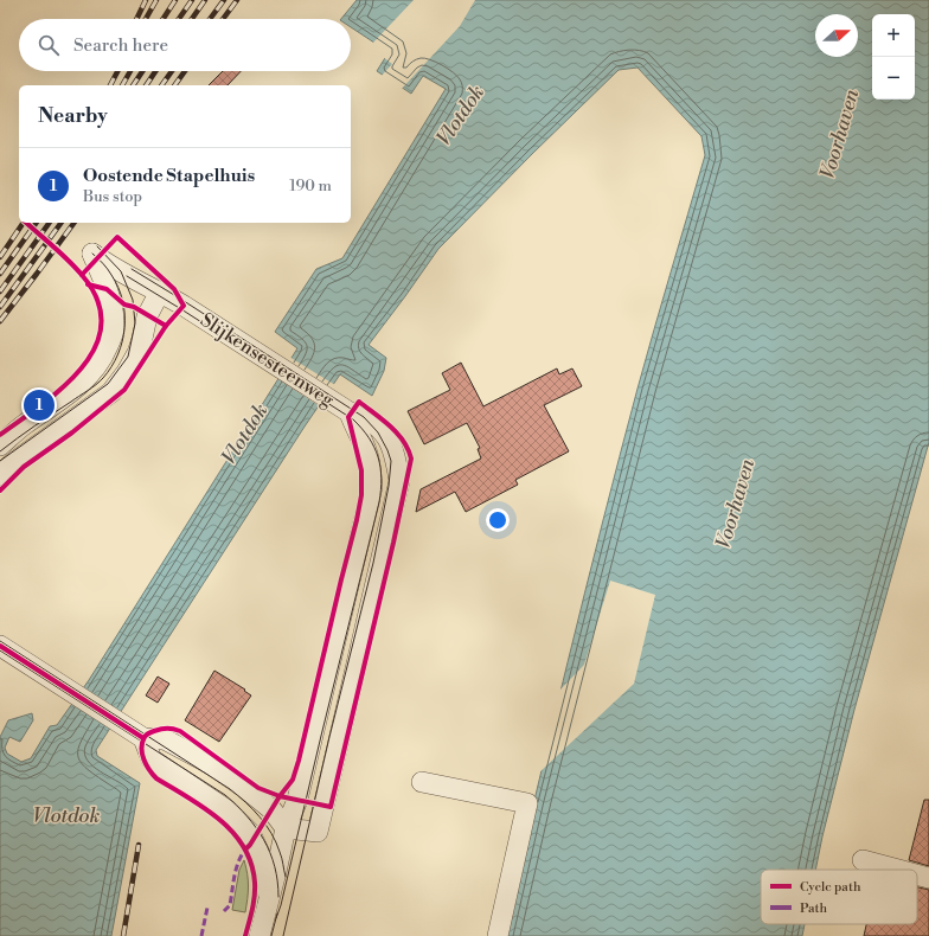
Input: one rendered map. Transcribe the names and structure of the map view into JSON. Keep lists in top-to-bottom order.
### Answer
{
  "streets": {
    "street": ["Slijkensesteenweg"]
  },
  "water": ["Vlotdok", "Voorhaven"],
  "legend": ["Cycle path", "Path"],
  "north": "right",
  "page": {
    "map_buttons": ["+", "−"],
    "search": "Search here",
    "heading": "Nearby",
    "list": [
      {
        "mark": "1",
        "name": "Oostende Stapelhuis",
        "note": "Bus stop",
        "value": "190 m"
      }
    ],
    "pins": "1"
  }
}
